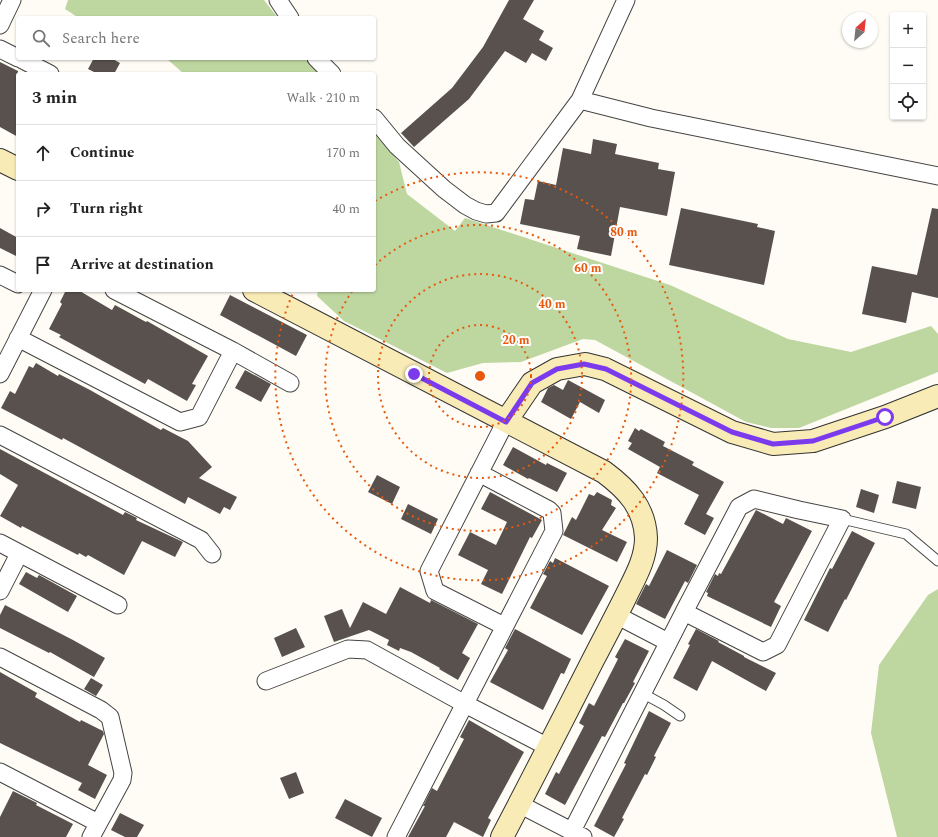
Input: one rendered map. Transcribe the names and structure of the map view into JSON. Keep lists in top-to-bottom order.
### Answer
{
  "north": "top right",
  "page": {
    "map_buttons": ["+", "−"],
    "search": "Search here",
    "heading": ["3 min", "Walk · 210 m"],
    "list": [
      ["Continue", "170 m"],
      ["Turn right", "40 m"],
      "Arrive at destination"
    ]
  },
  "rings": [
    "80 m",
    "60 m",
    "40 m",
    "20 m"
  ]
}
